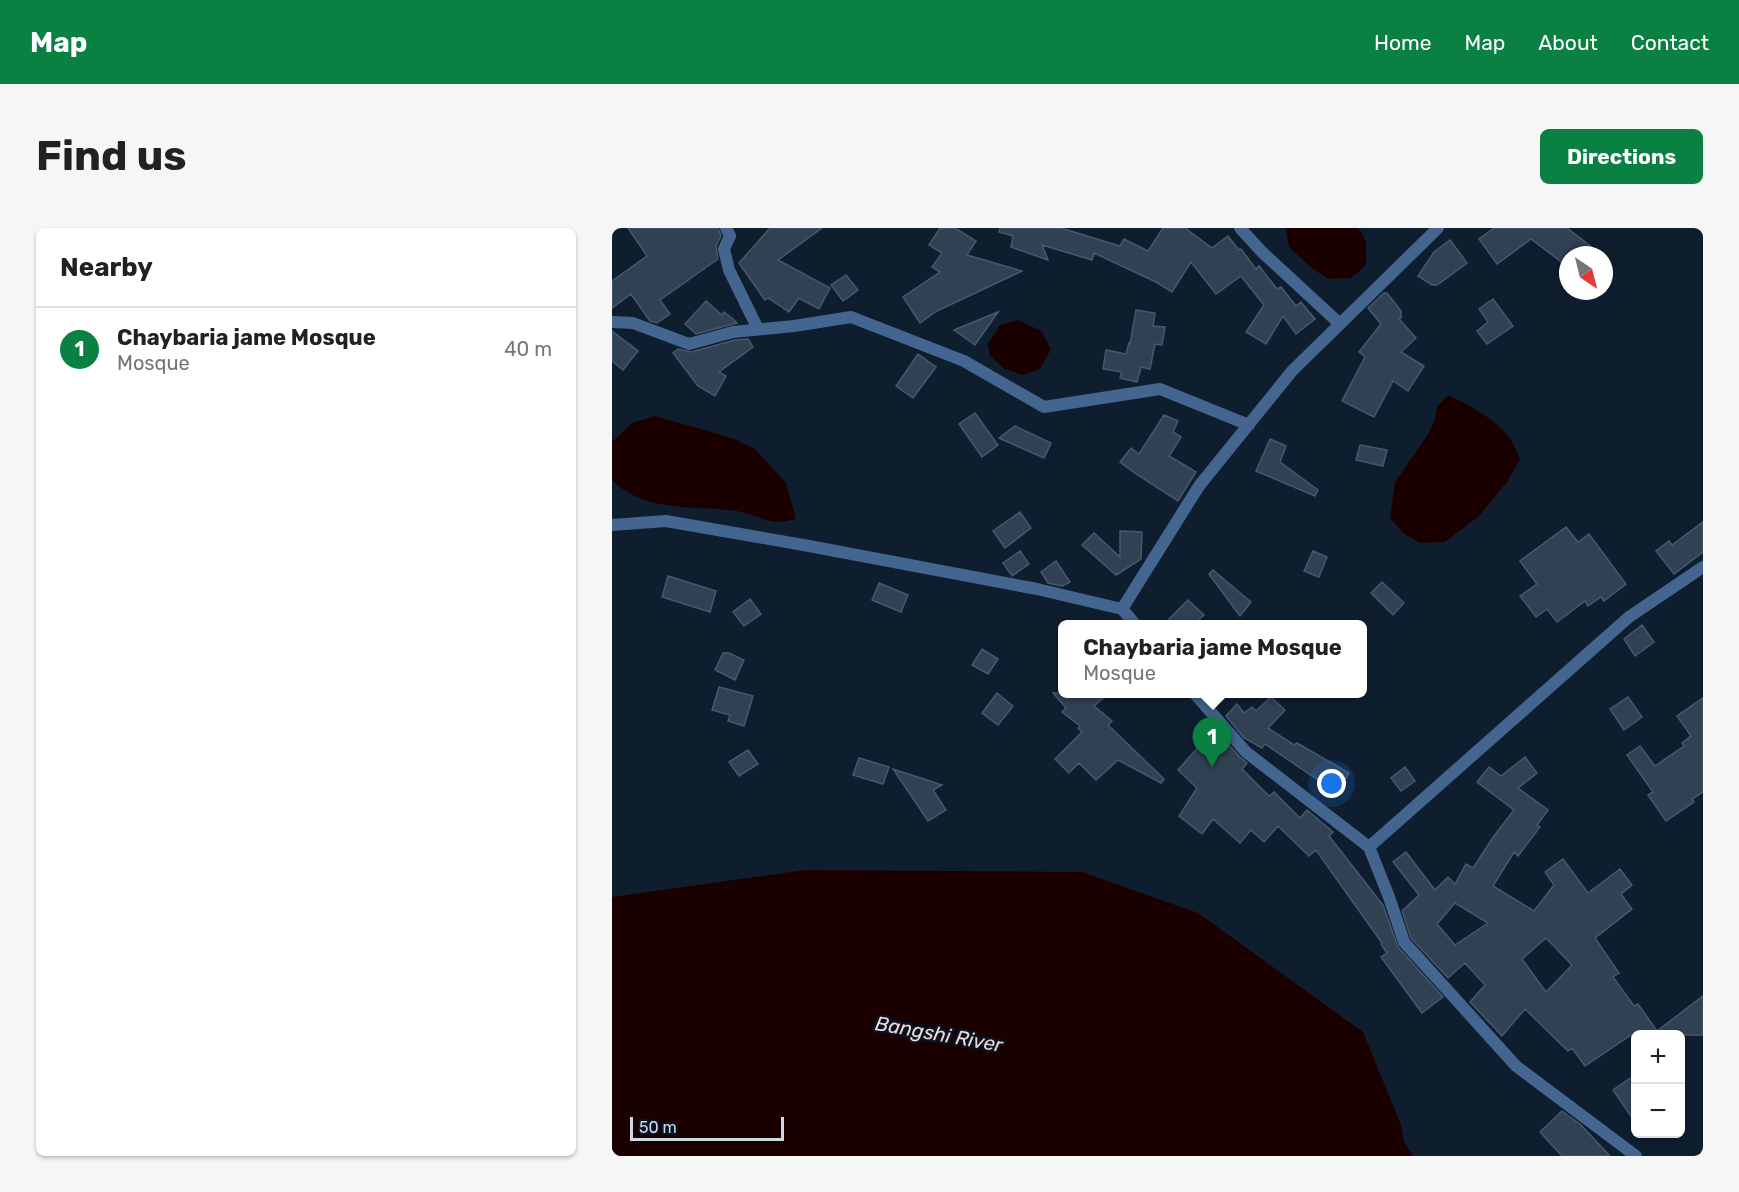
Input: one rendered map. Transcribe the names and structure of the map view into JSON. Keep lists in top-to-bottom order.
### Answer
{
  "water": ["Bangshi River"],
  "scale_bar": "50 m",
  "north": "bottom right",
  "page": {
    "header": "Map",
    "nav": [
      "Home",
      "Map",
      "About",
      "Contact"
    ],
    "buttons": "Directions",
    "title": "Find us",
    "heading": "Nearby",
    "list": [
      {
        "mark": "1",
        "name": "Chaybaria jame Mosque",
        "note": "Mosque",
        "value": "40 m"
      }
    ],
    "popup": ["Chaybaria jame Mosque", "Mosque"],
    "pins": "1",
    "map_buttons": ["+", "−"],
    "scale": "50 m"
  }
}
